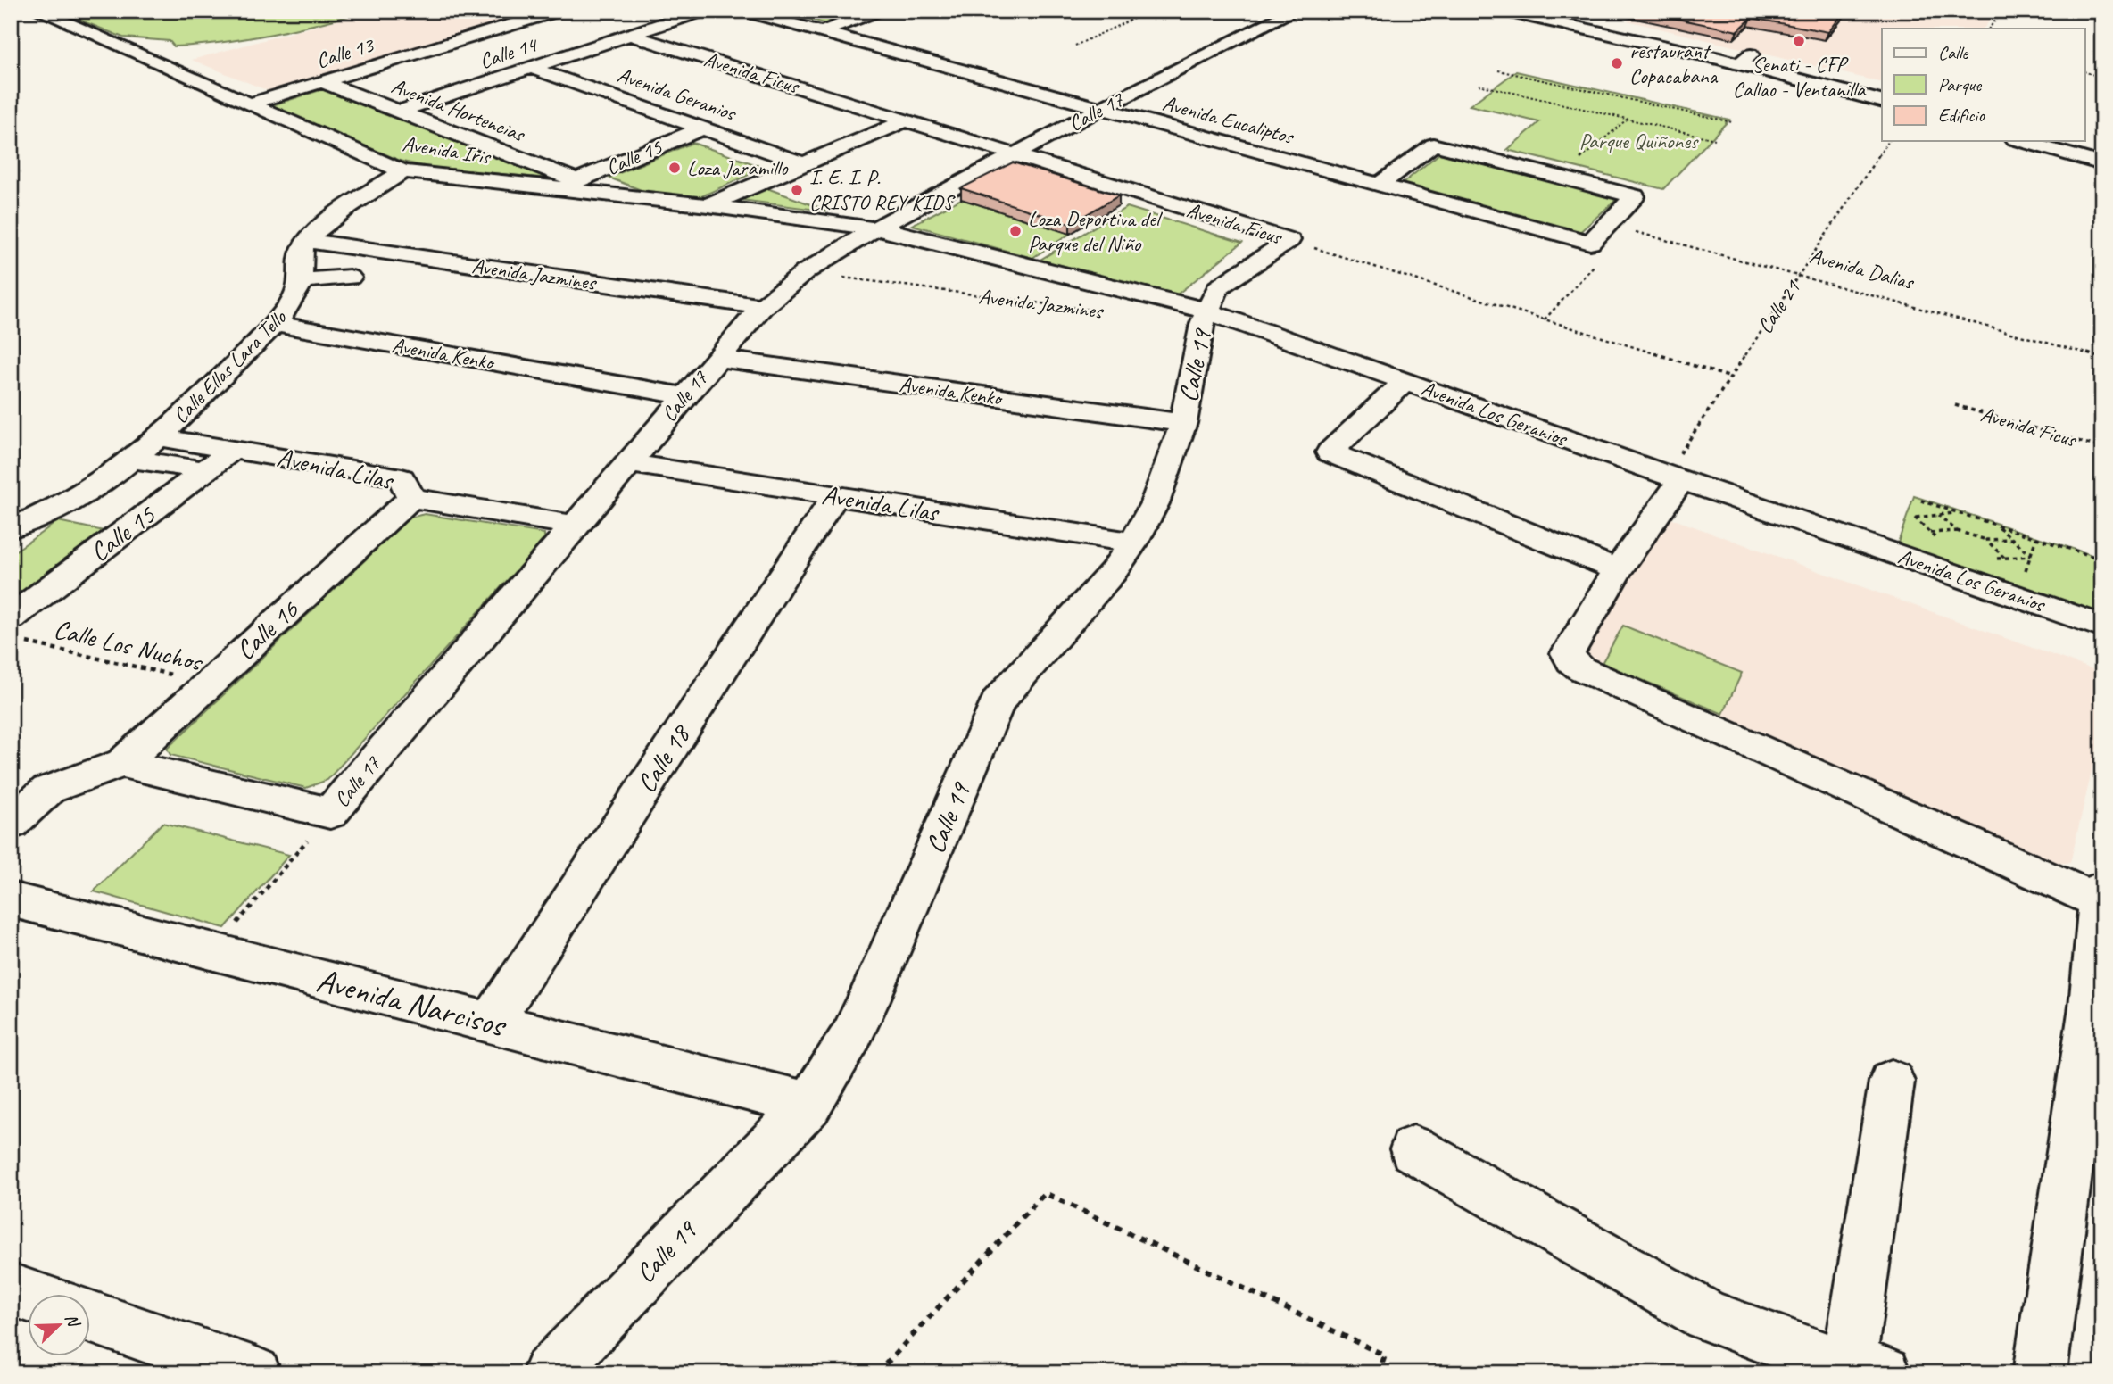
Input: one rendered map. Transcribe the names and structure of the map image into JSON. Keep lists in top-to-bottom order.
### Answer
{
  "streets": {
    "street": [
      "Calle 13",
      "Calle 14",
      "Avenida Ficus",
      "Avenida Geranios",
      "Avenida Hortencias",
      "Calle 17",
      "Avenida Eucaliptos",
      "Avenida Iris",
      "Calle 15",
      "Avenida Jazmines",
      "Avenida Kenko",
      "Calle 19",
      "Calle Ellas Lara Tello",
      "Avenida Los Geranios",
      "Avenida Lilas",
      "Calle 16",
      "Calle 18",
      "Avenida Narcisos"
    ],
    "path": ["Avenida Dalias", "Calle 21", "Calle Los Nuchos"]
  },
  "crossings": [
    ["Calle 13", "Avenida Hortencias"],
    ["Calle 13", "Avenida Iris"],
    ["Calle 14", "Avenida Ficus"],
    ["Calle 14", "Avenida Geranios"],
    ["Calle 14", "Avenida Hortencias"],
    ["Avenida Ficus", "Calle 17"],
    ["Avenida Ficus", "Calle 21"],
    ["Avenida Ficus", "Calle 19"],
    ["Avenida Geranios", "Calle 15"],
    ["Avenida Hortencias", "Avenida Iris"],
    ["Avenida Hortencias", "Calle 15"],
    ["Calle 17", "Avenida Eucaliptos"],
    ["Calle 17", "Avenida Iris"],
    ["Calle 17", "Avenida Jazmines"],
    ["Calle 17", "Avenida Kenko"],
    ["Calle 17", "Avenida Los Geranios"],
    ["Calle 17", "Avenida Lilas"],
    ["Calle 17", "Avenida Narcisos"],
    ["Avenida Iris", "Calle 15"],
    ["Avenida Iris", "Avenida Los Geranios"],
    ["Calle 15", "Avenida Lilas"],
    ["Calle 15", "Calle Los Nuchos"],
    ["Avenida Dalias", "Calle 21"],
    ["Avenida Jazmines", "Calle Ellas Lara Tello"],
    ["Calle 21", "Avenida Los Geranios"],
    ["Avenida Kenko", "Calle 19"],
    ["Avenida Kenko", "Calle Ellas Lara Tello"],
    ["Calle 19", "Avenida Los Geranios"],
    ["Calle 19", "Avenida Lilas"],
    ["Calle 19", "Avenida Narcisos"],
    ["Calle Ellas Lara Tello", "Avenida Lilas"],
    ["Avenida Lilas", "Calle 16"],
    ["Avenida Lilas", "Calle 18"],
    ["Calle 16", "Calle Los Nuchos"],
    ["Calle 18", "Avenida Narcisos"]
  ],
  "parks": ["Parque Quiñones"],
  "places": [
    "Senati - CFP Callao - Ventanilla",
    "restaurant Copacabana",
    "Loza Jaramillo",
    "I. E. I. P. CRISTO REY KIDS",
    "Loza Deportiva del Parque del Niño"
  ],
  "legend": ["Calle", "Parque", "Edificio"],
  "north": "top right"
}
